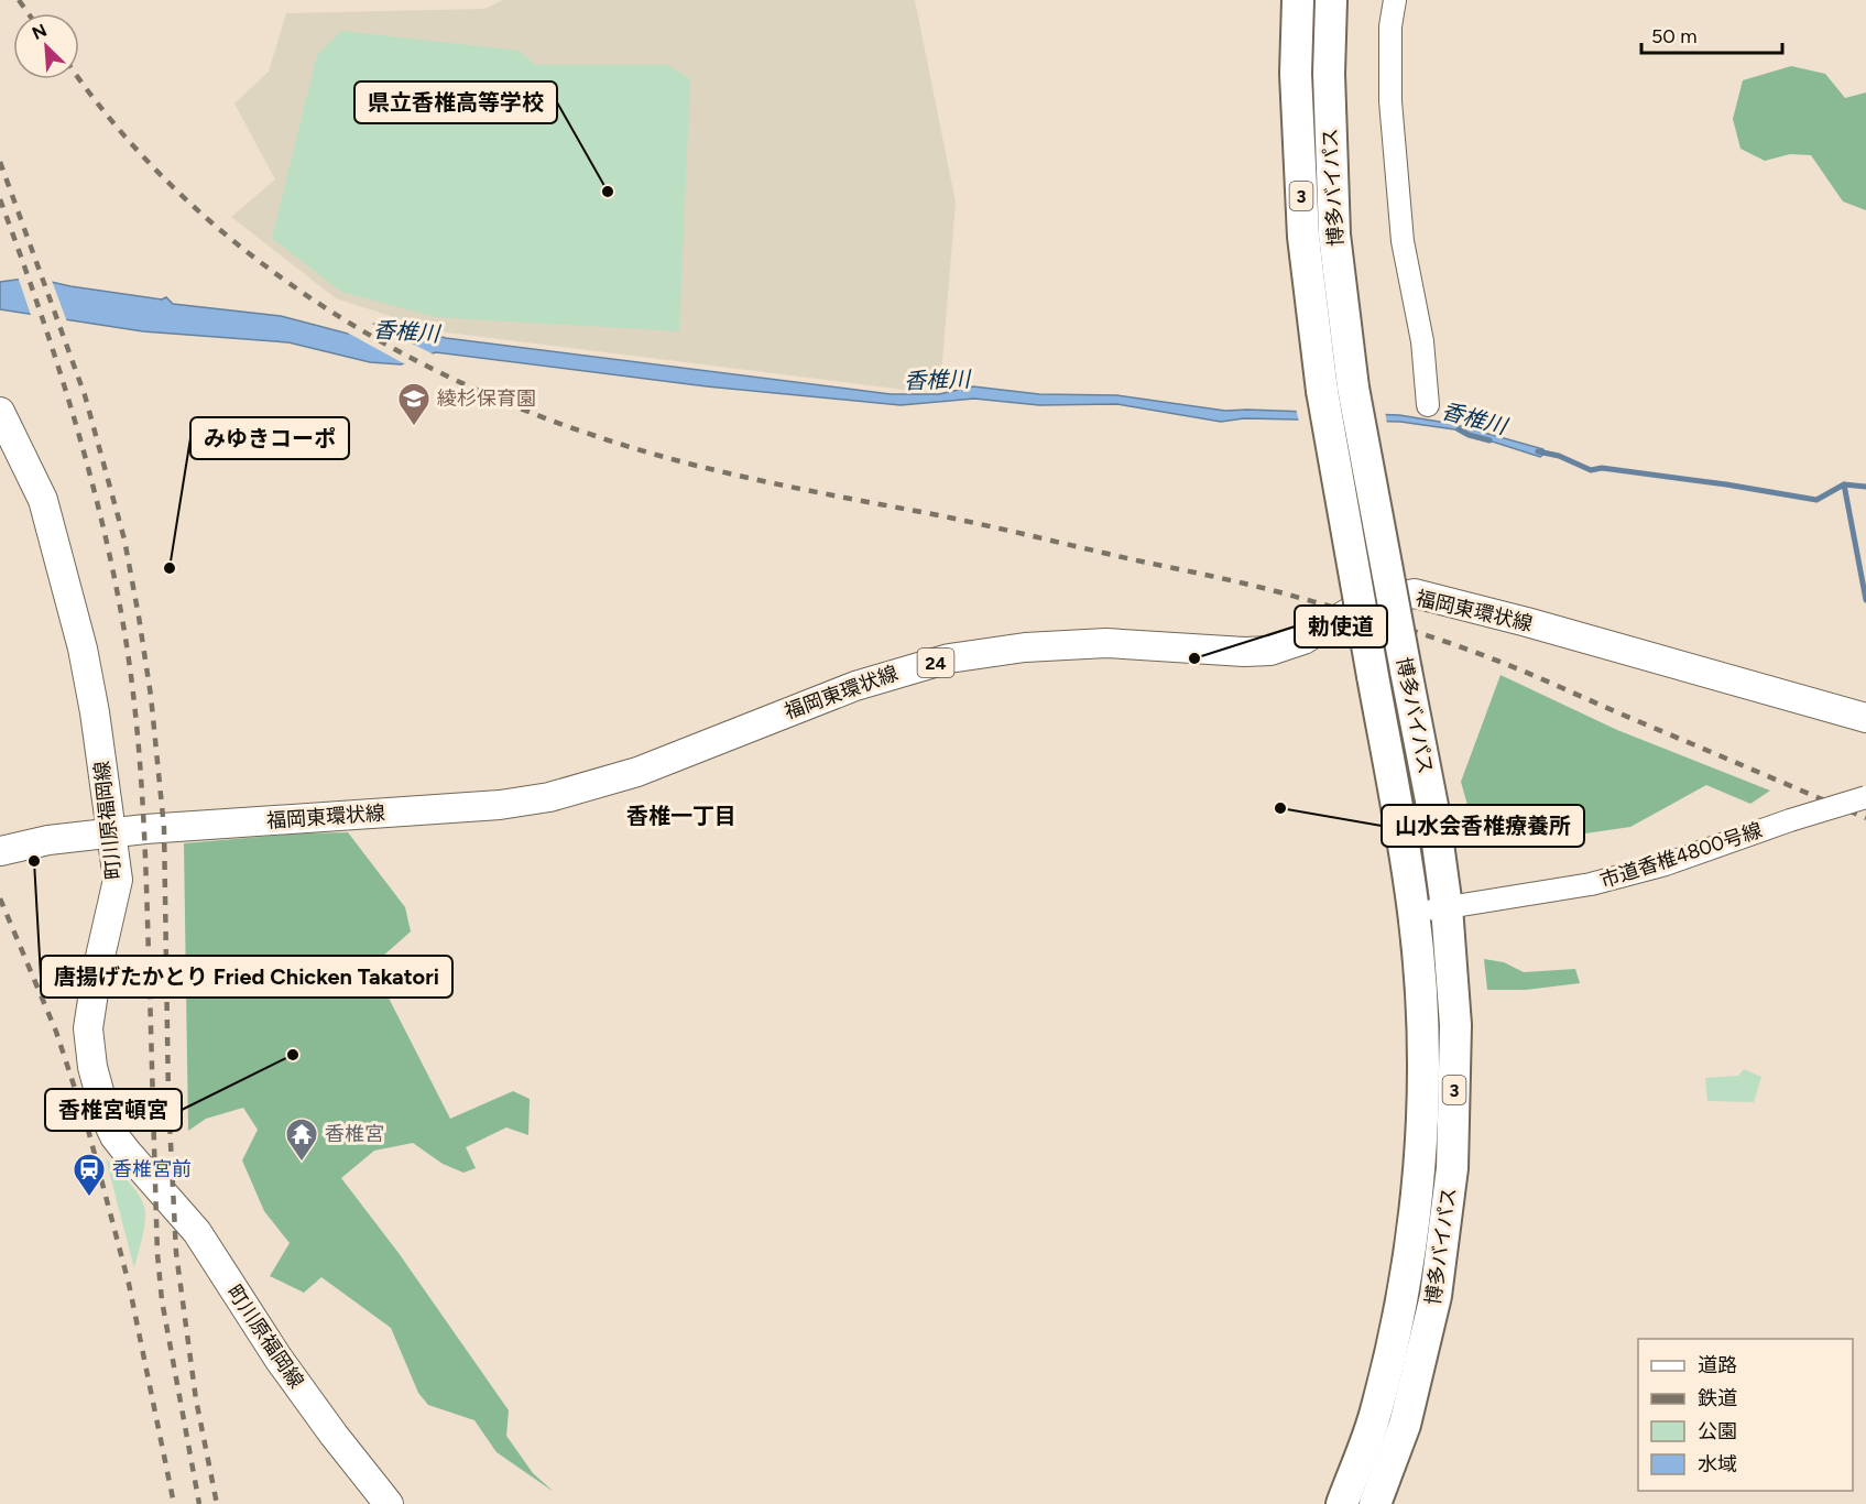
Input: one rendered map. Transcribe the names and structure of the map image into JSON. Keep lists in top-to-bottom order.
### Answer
{
  "streets": {
    "highway": ["博多バイパス", "3"],
    "main road": ["福岡東環状線", "24", "町川原福岡線"],
    "street": ["市道香椎4800号線"]
  },
  "crossings": [
    ["博多バイパス", "市道香椎4800号線"],
    ["福岡東環状線", "町川原福岡線"]
  ],
  "districts": ["香椎一丁目"],
  "water": ["香椎川"],
  "places": {
    "other": [
      "県立香椎高等学校",
      "みゆきコーポ",
      "勅使道",
      "山水会香椎療養所",
      "唐揚げたかとり Fried Chicken Takatori",
      "香椎宮頓宮"
    ],
    "school or university": ["綾杉保育園"],
    "temple": ["香椎宮"],
    "station": ["香椎宮前"]
  },
  "legend": [
    "道路",
    "鉄道",
    "公園",
    "水域"
  ],
  "scale_bar": "50 m",
  "north": "top left"
}
